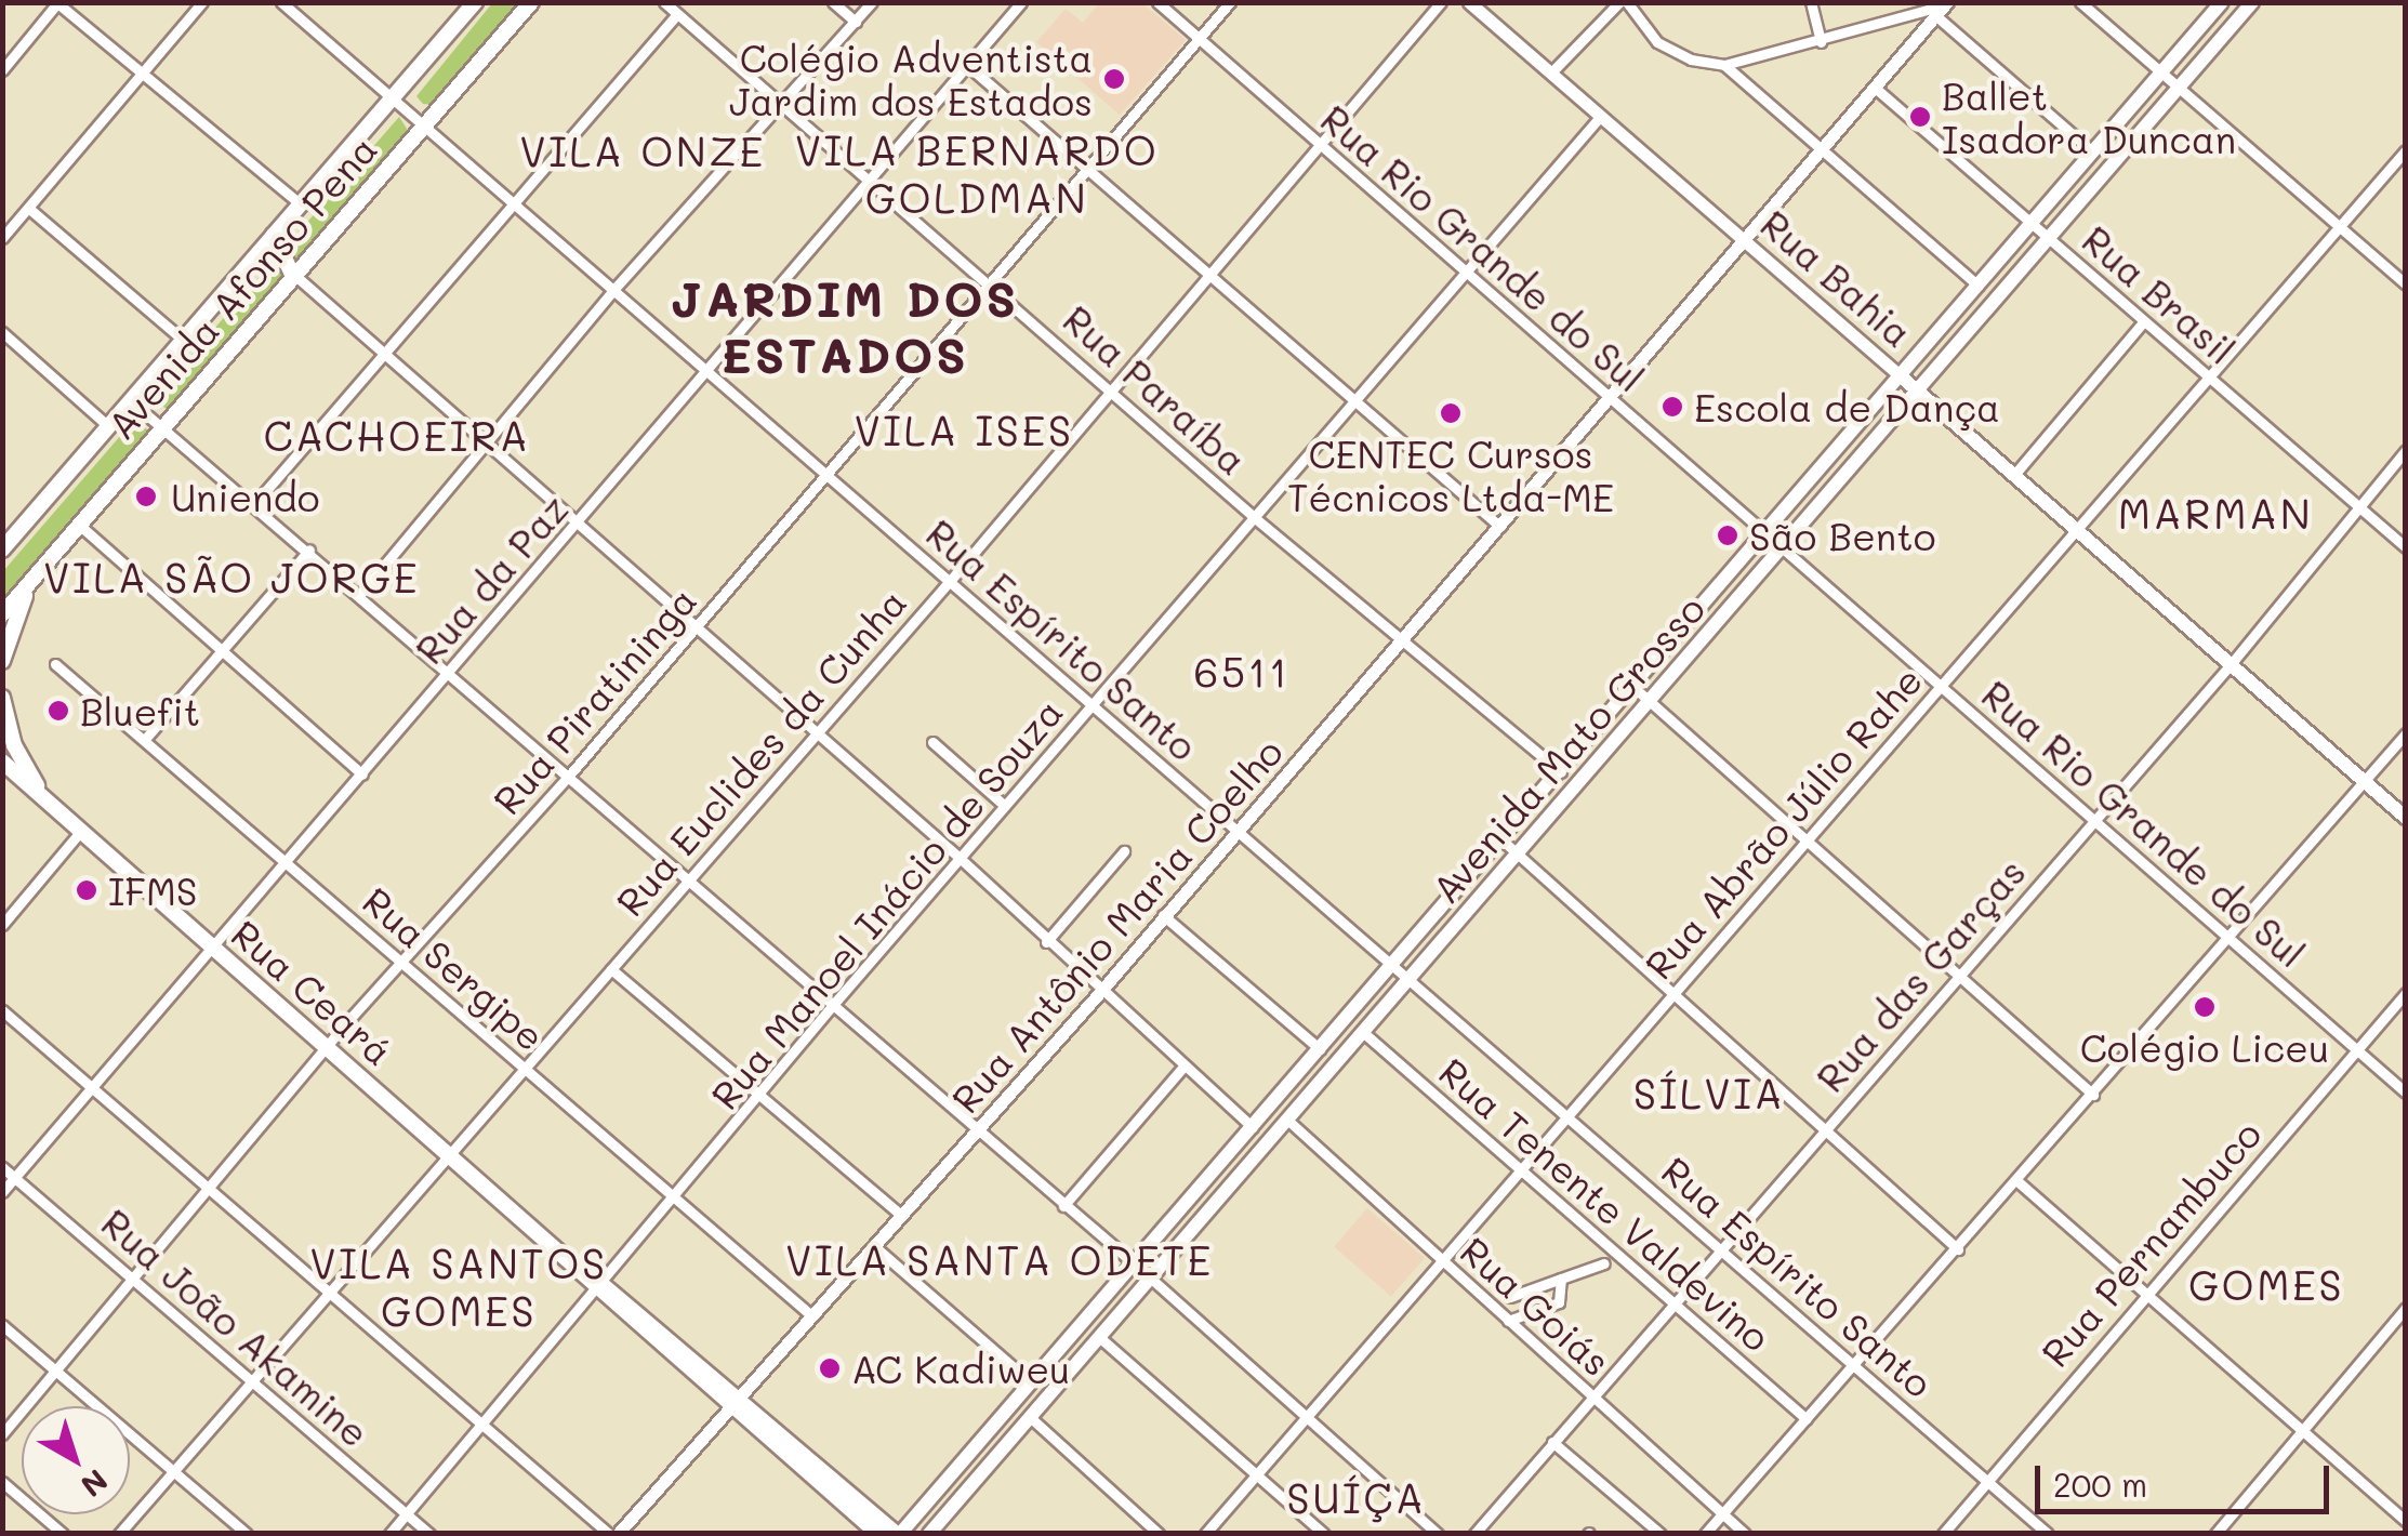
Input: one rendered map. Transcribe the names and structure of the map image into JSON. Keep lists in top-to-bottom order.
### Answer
{
  "streets": {
    "main road": [
      "Rua Bahia",
      "Avenida Afonso Pena",
      "Avenida Mato Grosso",
      "Rua Ceará"
    ],
    "street": [
      "Rua Rio Grande do Sul",
      "Rua Brasil",
      "Rua Paraíba",
      "Rua da Paz",
      "Rua Espírito Santo",
      "Rua Piratininga",
      "Rua Euclides da Cunha",
      "Rua Abrão Júlio Rahe",
      "Rua Manoel Inácio de Souza",
      "Rua Antônio Maria Coelho",
      "Rua Sergipe",
      "Rua das Garças",
      "Rua Tenente Valdevino",
      "Rua Pernambuco",
      "Rua Goiás",
      "Rua João Akamine"
    ]
  },
  "crossings": [
    ["Rua Rio Grande do Sul", "Rua Piratininga"],
    ["Rua Rio Grande do Sul", "Avenida Mato Grosso"],
    ["Rua Rio Grande do Sul", "Rua Euclides da Cunha"],
    ["Rua Rio Grande do Sul", "Rua Abrão Júlio Rahe"],
    ["Rua Rio Grande do Sul", "Rua Manoel Inácio de Souza"],
    ["Rua Rio Grande do Sul", "Rua Antônio Maria Coelho"],
    ["Rua Rio Grande do Sul", "Rua das Garças"],
    ["Rua Rio Grande do Sul", "Rua Pernambuco"],
    ["Rua Bahia", "Avenida Mato Grosso"],
    ["Rua Bahia", "Rua Abrão Júlio Rahe"],
    ["Rua Bahia", "Rua Manoel Inácio de Souza"],
    ["Rua Bahia", "Rua Antônio Maria Coelho"],
    ["Rua Bahia", "Rua das Garças"],
    ["Avenida Afonso Pena", "Rua Espírito Santo"],
    ["Rua Brasil", "Avenida Mato Grosso"],
    ["Rua Brasil", "Rua Abrão Júlio Rahe"],
    ["Rua Brasil", "Rua Antônio Maria Coelho"],
    ["Rua Brasil", "Rua das Garças"],
    ["Rua Paraíba", "Rua da Paz"],
    ["Rua Paraíba", "Rua Piratininga"],
    ["Rua Paraíba", "Avenida Mato Grosso"],
    ["Rua Paraíba", "Rua Euclides da Cunha"],
    ["Rua Paraíba", "Rua Manoel Inácio de Souza"],
    ["Rua Paraíba", "Rua Antônio Maria Coelho"],
    ["Rua da Paz", "Rua Espírito Santo"],
    ["Rua da Paz", "Rua Sergipe"],
    ["Rua da Paz", "Rua Ceará"],
    ["Rua da Paz", "Rua João Akamine"],
    ["Rua Espírito Santo", "Rua Piratininga"],
    ["Rua Espírito Santo", "Avenida Mato Grosso"],
    ["Rua Espírito Santo", "Rua Euclides da Cunha"],
    ["Rua Espírito Santo", "Rua Abrão Júlio Rahe"],
    ["Rua Espírito Santo", "Rua Manoel Inácio de Souza"],
    ["Rua Espírito Santo", "Rua Antônio Maria Coelho"],
    ["Rua Espírito Santo", "Rua das Garças"],
    ["Rua Espírito Santo", "Rua Pernambuco"],
    ["Rua Piratininga", "Rua Sergipe"],
    ["Rua Piratininga", "Rua Ceará"],
    ["Rua Piratininga", "Rua João Akamine"],
    ["Avenida Mato Grosso", "Rua Ceará"],
    ["Avenida Mato Grosso", "Rua Tenente Valdevino"],
    ["Avenida Mato Grosso", "Rua Goiás"],
    ["Rua Euclides da Cunha", "Rua Sergipe"],
    ["Rua Euclides da Cunha", "Rua Ceará"],
    ["Rua Euclides da Cunha", "Rua João Akamine"],
    ["Rua Abrão Júlio Rahe", "Rua Tenente Valdevino"],
    ["Rua Abrão Júlio Rahe", "Rua Goiás"],
    ["Rua Manoel Inácio de Souza", "Rua Sergipe"],
    ["Rua Manoel Inácio de Souza", "Rua Ceará"],
    ["Rua Manoel Inácio de Souza", "Rua João Akamine"],
    ["Rua Antônio Maria Coelho", "Rua Sergipe"],
    ["Rua Antônio Maria Coelho", "Rua Ceará"],
    ["Rua das Garças", "Rua Tenente Valdevino"],
    ["Rua das Garças", "Rua Goiás"]
  ],
  "districts": [
    "VILA BERNARDO GOLDMAN",
    "VILA ONZE",
    "JARDIM DOS ESTADOS",
    "VILA ISES",
    "CACHOEIRA",
    "MARMAN",
    "VILA SÃO JORGE",
    "6511",
    "SÍLVIA",
    "VILA SANTA ODETE",
    "VILA SANTOS GOMES",
    "GOMES",
    "SUÍÇA"
  ],
  "places": [
    "Colégio Adventista Jardim dos Estados",
    "Ballet Isadora Duncan",
    "Escola de Dança",
    "CENTEC Cursos Técnicos Ltda-ME",
    "Uniendo",
    "São Bento",
    "Bluefit",
    "IFMS",
    "Colégio Liceu",
    "AC Kadiweu"
  ],
  "scale_bar": "200 m",
  "north": "bottom right"
}
